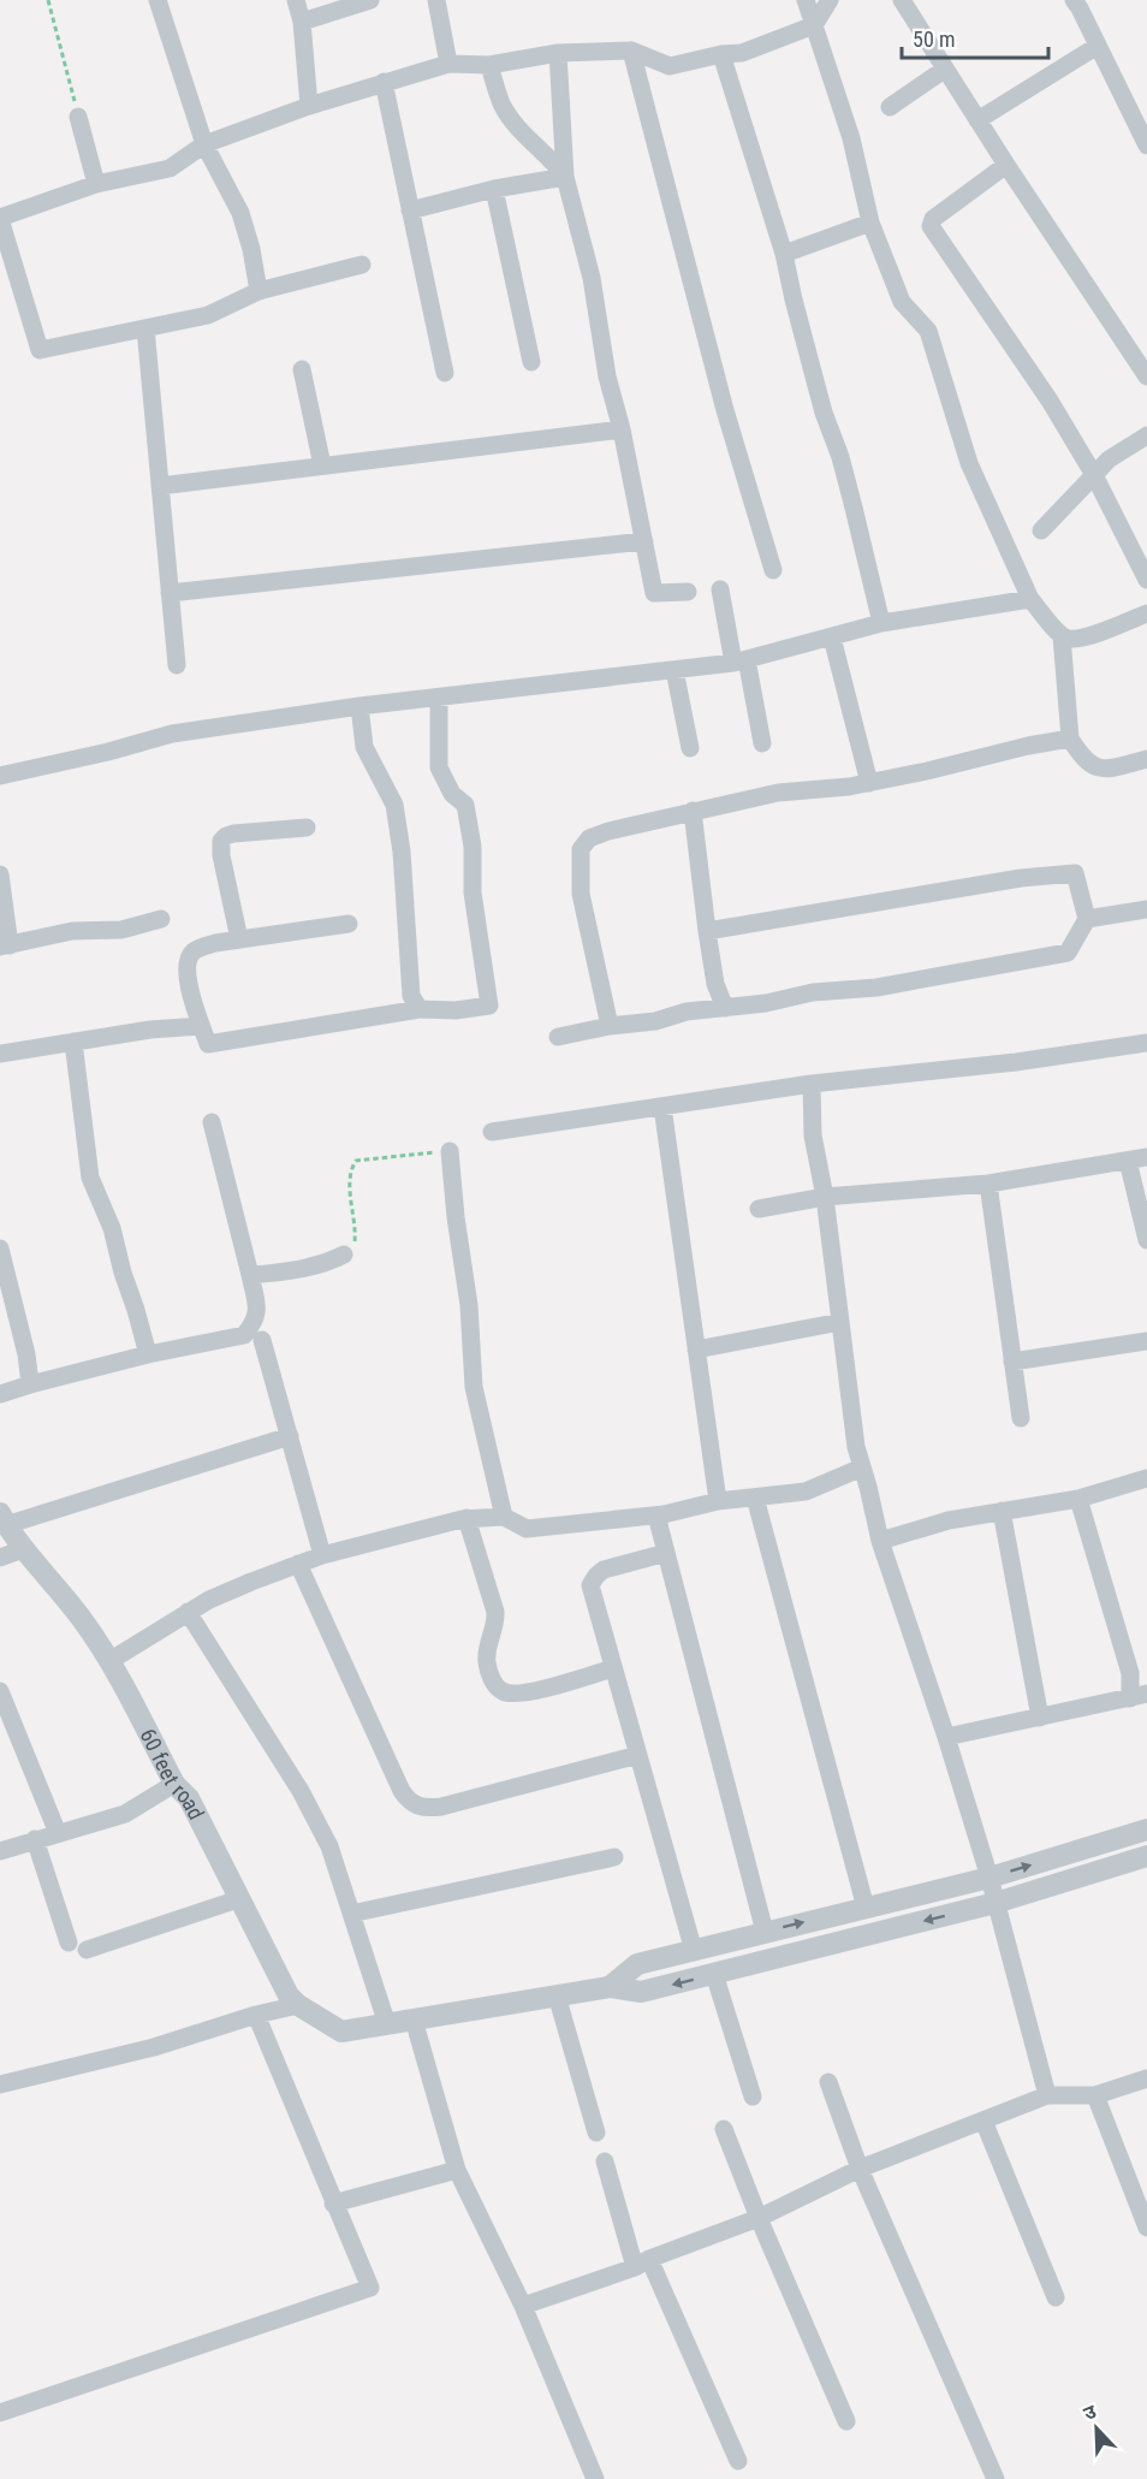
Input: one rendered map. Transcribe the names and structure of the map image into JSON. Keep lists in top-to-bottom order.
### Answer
{
  "streets": {
    "street": ["60 feet road"]
  },
  "scale_bar": "50 m",
  "north": "top left"
}
